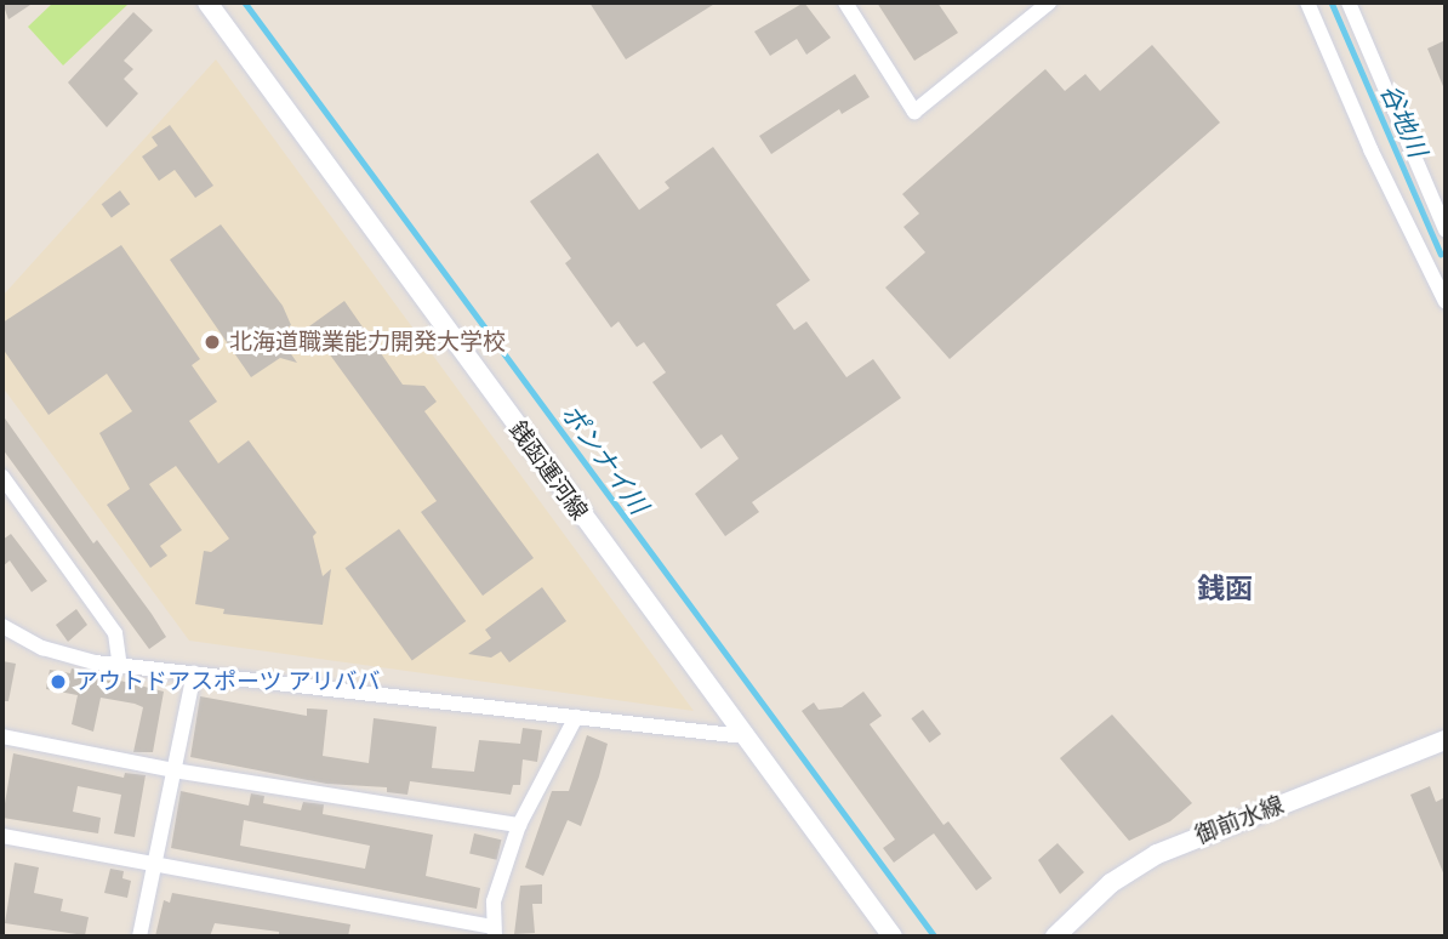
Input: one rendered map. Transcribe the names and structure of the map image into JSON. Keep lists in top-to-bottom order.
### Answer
{
  "streets": {
    "street": ["銭函運河線", "御前水線"]
  },
  "districts": ["銭函"],
  "water": ["谷地川", "ポンナイ川"],
  "places": ["北海道職業能力開発大学校", "アウトドアスポーツ アリババ"]
}
